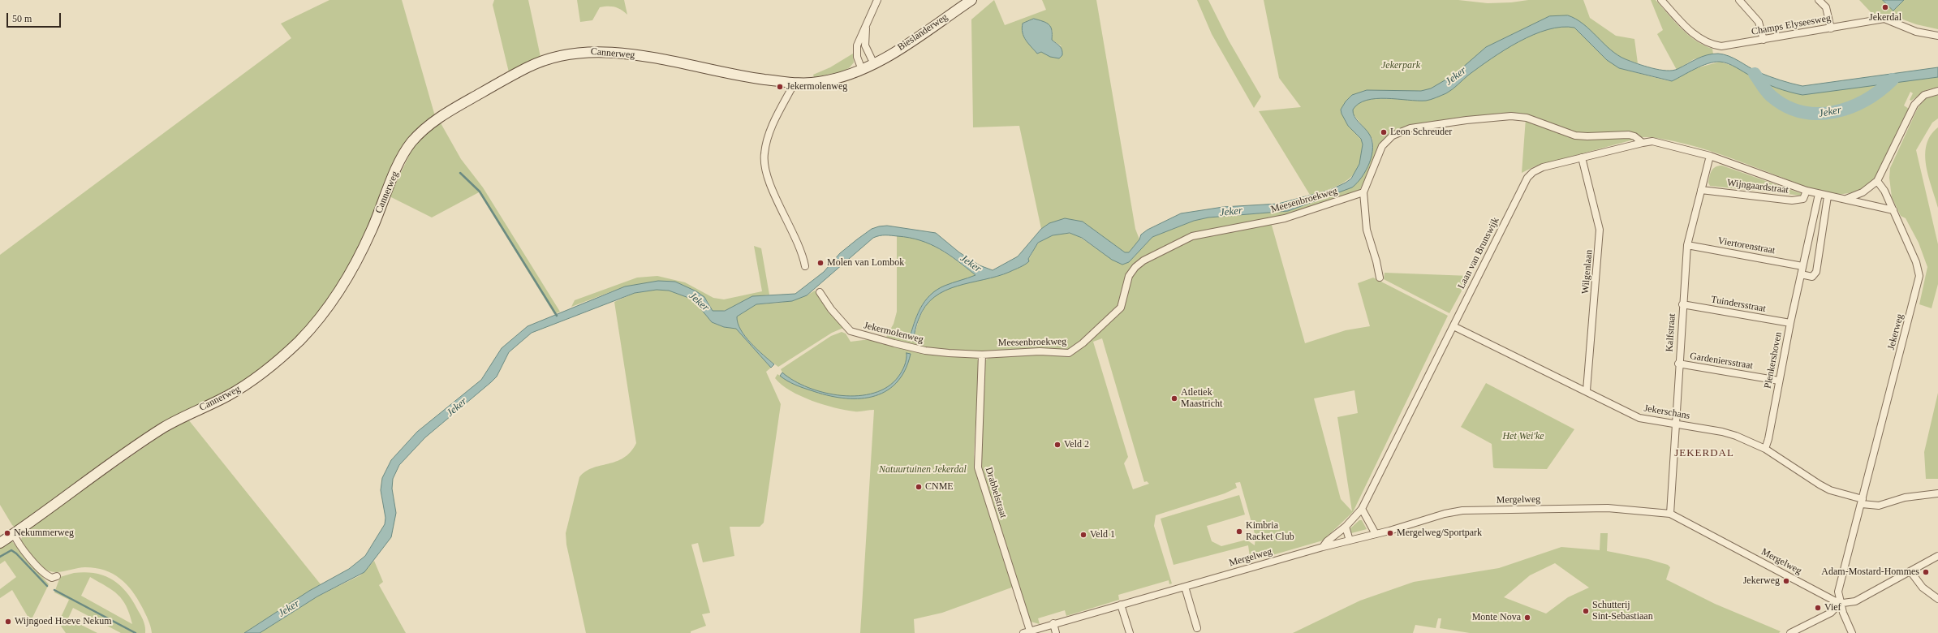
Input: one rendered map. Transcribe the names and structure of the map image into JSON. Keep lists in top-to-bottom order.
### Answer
{
  "streets": {
    "main road": ["Bieslanderweg", "Cannerweg"],
    "street": [
      "Champs Elyseesweg",
      "Wijngaardstraat",
      "Meesenbroekweg",
      "Viertorenstraat",
      "Laan van Brunswijk",
      "Wilgenlaan",
      "Tuindersstraat",
      "Jekerweg",
      "Jekermolenweg",
      "Kalfstraat",
      "Plenkershoven",
      "Gardeniersstraat",
      "Jekerschans",
      "Drabbelstraat",
      "Mergelweg"
    ]
  },
  "crossings": [
    ["Bieslanderweg", "Cannerweg"],
    ["Wijngaardstraat", "Laan van Brunswijk"],
    ["Wijngaardstraat", "Jekerweg"],
    ["Wijngaardstraat", "Kalfstraat"],
    ["Wijngaardstraat", "Plenkershoven"],
    ["Meesenbroekweg", "Jekermolenweg"],
    ["Meesenbroekweg", "Drabbelstraat"],
    ["Viertorenstraat", "Kalfstraat"],
    ["Viertorenstraat", "Plenkershoven"],
    ["Laan van Brunswijk", "Wilgenlaan"],
    ["Laan van Brunswijk", "Kalfstraat"],
    ["Laan van Brunswijk", "Jekerschans"],
    ["Laan van Brunswijk", "Mergelweg"],
    ["Wilgenlaan", "Jekerschans"],
    ["Tuindersstraat", "Kalfstraat"],
    ["Tuindersstraat", "Plenkershoven"],
    ["Jekerweg", "Jekerschans"],
    ["Jekerweg", "Mergelweg"],
    ["Jekermolenweg", "Drabbelstraat"],
    ["Kalfstraat", "Gardeniersstraat"],
    ["Kalfstraat", "Jekerschans"],
    ["Kalfstraat", "Mergelweg"],
    ["Plenkershoven", "Gardeniersstraat"],
    ["Plenkershoven", "Jekerschans"],
    ["Drabbelstraat", "Mergelweg"]
  ],
  "districts": ["JEKERDAL"],
  "water": ["Jeker"],
  "parks": ["Jekerpark", "Het Wei'ke", "Natuurtuinen Jekerdal"],
  "places": [
    "Jekerdal",
    "Jekermolenweg",
    "Leon Schreuder",
    "Molen van Lombok",
    "Atletiek Maastricht",
    "Veld 2",
    "CNME",
    "Kimbria Racket Club",
    "Nekummerweg",
    "Mergelweg/Sportpark",
    "Veld 1",
    "Adam-Mostard-Hommes",
    "Jekerweg",
    "Vief",
    "Schutterij Sint-Sebastiaan",
    "Monte Nova",
    "Wijngoed Hoeve Nekum"
  ],
  "scale_bar": "50 m"
}
